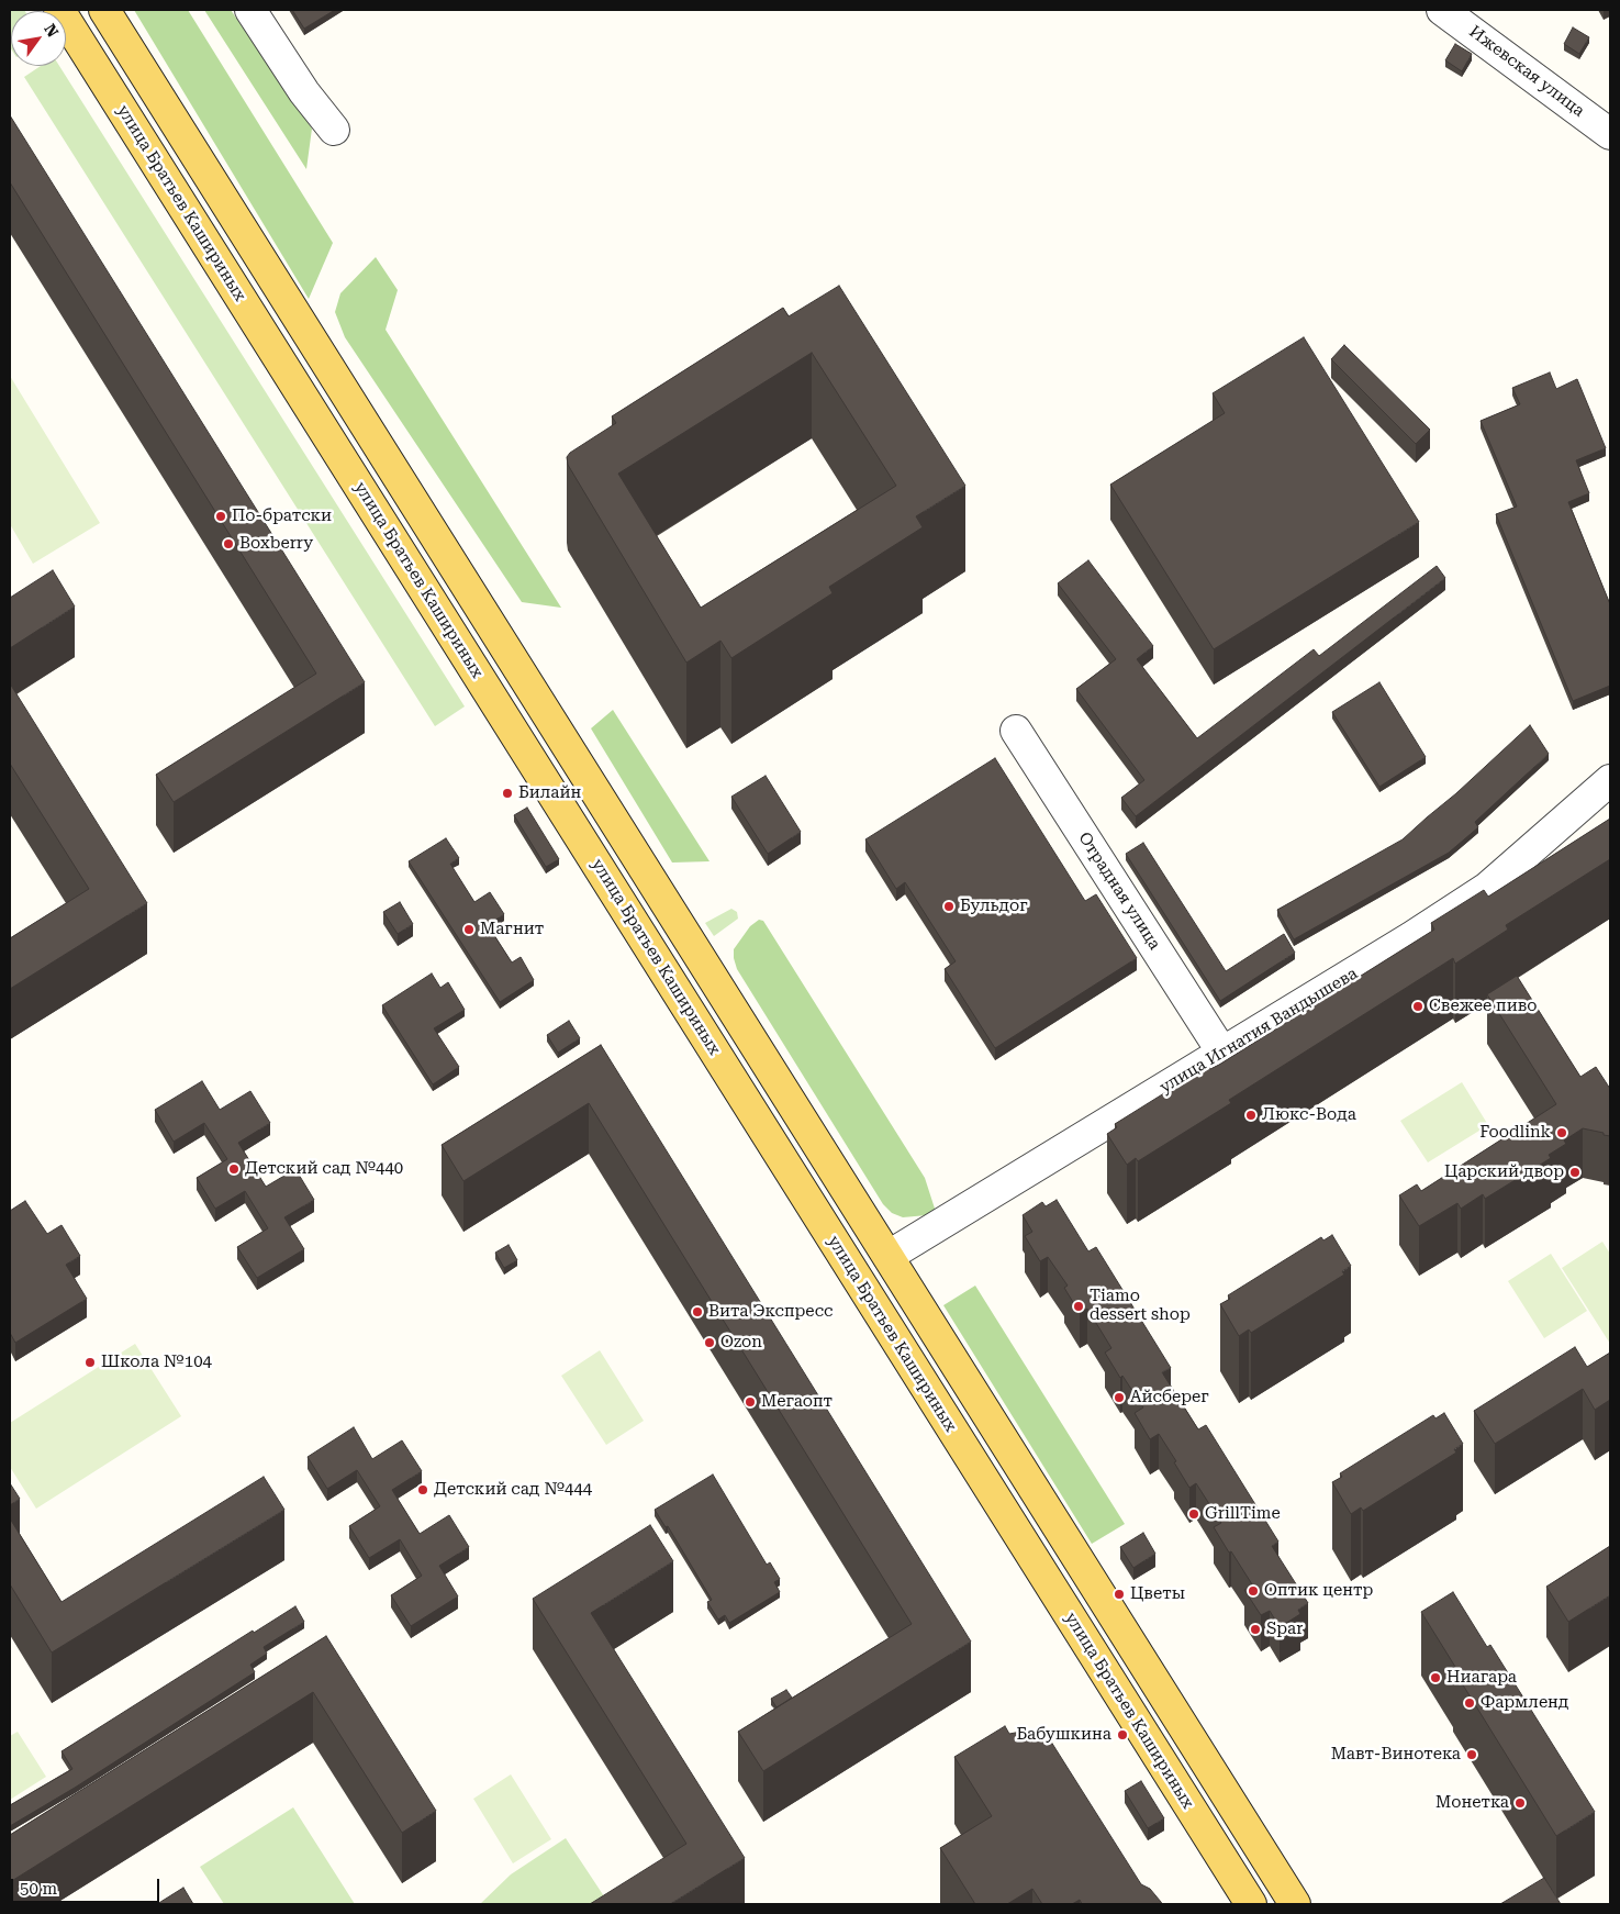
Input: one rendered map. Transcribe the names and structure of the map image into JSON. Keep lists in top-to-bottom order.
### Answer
{
  "streets": {
    "main road": ["улица Братьев Кашириных"],
    "street": ["Ижевская улица", "Отрадная улица", "улица Игнатия Вандышева"]
  },
  "crossings": [
    ["Отрадная улица", "улица Игнатия Вандышева"]
  ],
  "places": [
    "По-братски",
    "Boxberry",
    "Билайн",
    "Бульдог",
    "Магнит",
    "Свежее пиво",
    "Люкс-Вода",
    "Foodlink",
    "Детский сад №440",
    "Царский двор",
    "Tiamo dessert shop",
    "Вита Экспресс",
    "Ozon",
    "Школа №104",
    "Айсберег",
    "Мегаопт",
    "Детский сад №444",
    "GrillTime",
    "Оптик центр",
    "Цветы",
    "Spar",
    "Ниагара",
    "Фармленд",
    "Бабушкина",
    "Мавт-Винотека",
    "Монетка"
  ],
  "scale_bar": "50 m",
  "north": "top right"
}
